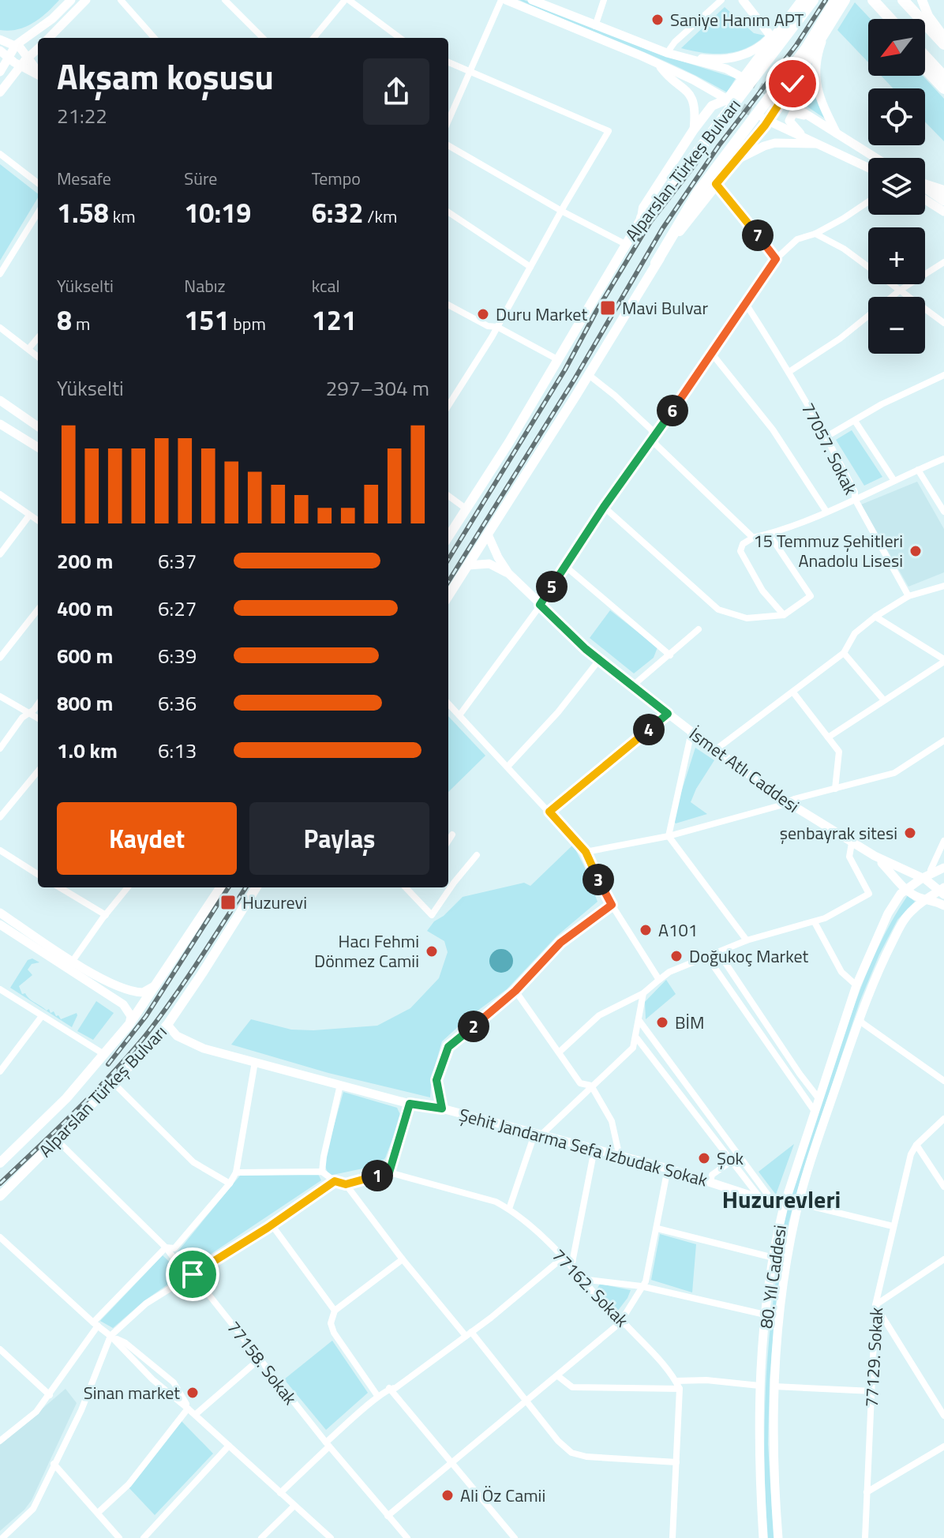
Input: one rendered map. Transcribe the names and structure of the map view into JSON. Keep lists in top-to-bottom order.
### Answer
{
  "streets": {
    "highway": ["Alparslan Türkeş Bulvarı"],
    "main road": ["İsmet Atlı Caddesi", "Şehit Jandarma Sefa İzbudak Sokak", "80. Yıl Caddesi"],
    "street": [
      "77057. Sokak",
      "77162. Sokak",
      "77129. Sokak",
      "77158. Sokak"
    ]
  },
  "crossings": [
    ["Alparslan Türkeş Bulvarı", "Şehit Jandarma Sefa İzbudak Sokak"],
    ["Alparslan Türkeş Bulvarı", "77158. Sokak"],
    ["İsmet Atlı Caddesi", "80. Yıl Caddesi"],
    ["Şehit Jandarma Sefa İzbudak Sokak", "80. Yıl Caddesi"]
  ],
  "districts": ["Huzurevleri"],
  "places": {
    "other": [
      "Saniye Hanım APT",
      "Duru Market",
      "15 Temmuz Şehitleri Anadolu Lisesi",
      "şenbayrak sitesi",
      "A101",
      "Hacı Fehmi Dönmez Camii",
      "Doğukoç Market",
      "BİM",
      "Şok",
      "Sinan market",
      "Ali Öz Camii"
    ],
    "transit": ["Mavi Bulvar", "Huzurevi"]
  },
  "north": "bottom left",
  "page": {
    "map_buttons": ["+", "−"],
    "heading": ["Akşam koşusu", "21:22"],
    "stats": [
      ["Mesafe", "1.58 km"],
      ["Süre", "10:19"],
      ["Tempo", "6:32 /km"],
      ["Yükselti", "8 m"],
      ["Nabız", "151 bpm"],
      ["kcal", "121"]
    ],
    "pins": [
      "7",
      "6",
      "5",
      "4",
      "3",
      "2",
      "1"
    ],
    "chart": ["Yükselti", "297–304 m"],
    "list": [
      {
        "name": "200 m",
        "note": "6:37"
      },
      {
        "name": "400 m",
        "note": "6:27"
      },
      {
        "name": "600 m",
        "note": "6:39"
      },
      {
        "name": "800 m",
        "note": "6:36"
      },
      {
        "name": "1.0 km",
        "note": "6:13"
      }
    ],
    "buttons": ["Kaydet", "Paylaş"]
  }
}
